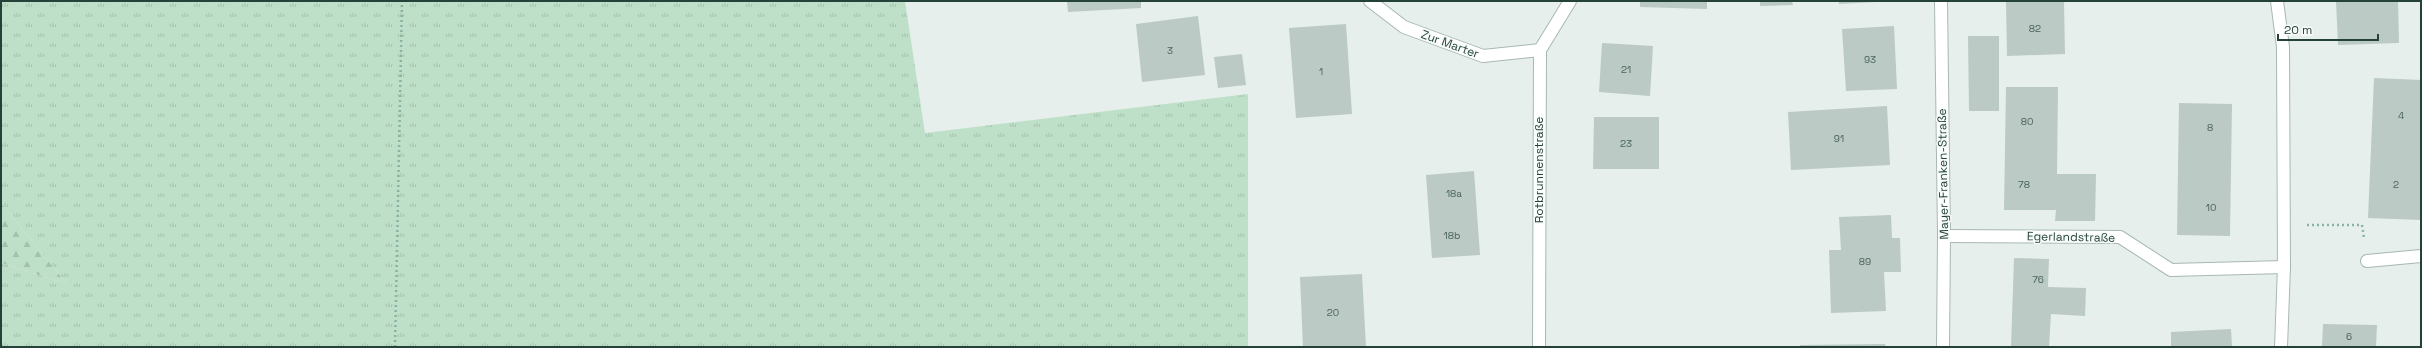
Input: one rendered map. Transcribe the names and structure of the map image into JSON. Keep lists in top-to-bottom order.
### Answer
{
  "streets": {
    "street": [
      "Zur Marter",
      "Rotbrunnenstraße",
      "Mayer-Franken-Straße",
      "Egerlandstraße"
    ]
  },
  "crossings": [
    ["Zur Marter", "Rotbrunnenstraße"],
    ["Mayer-Franken-Straße", "Egerlandstraße"]
  ],
  "house_numbers": [
    "82",
    "3",
    "93",
    "21",
    "1",
    "4",
    "80",
    "8",
    "91",
    "23",
    "78",
    "2",
    "18a",
    "10",
    "18b",
    "89",
    "76",
    "20",
    "6"
  ],
  "scale_bar": "20 m"
}
